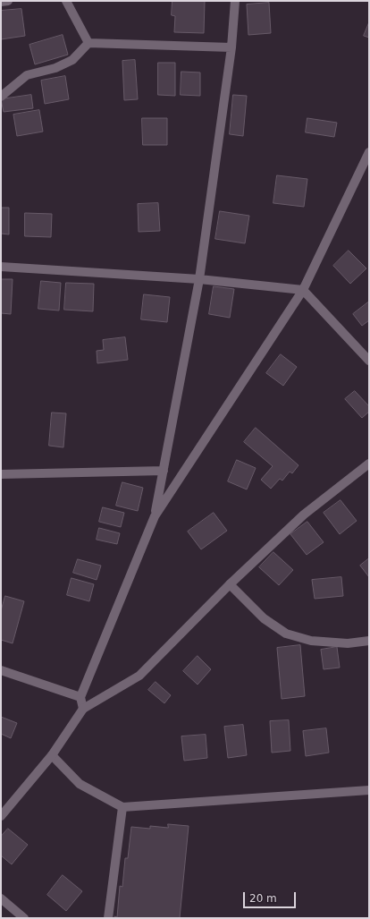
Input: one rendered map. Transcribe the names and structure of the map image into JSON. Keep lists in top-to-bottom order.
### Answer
{
  "scale_bar": "20 m"
}
